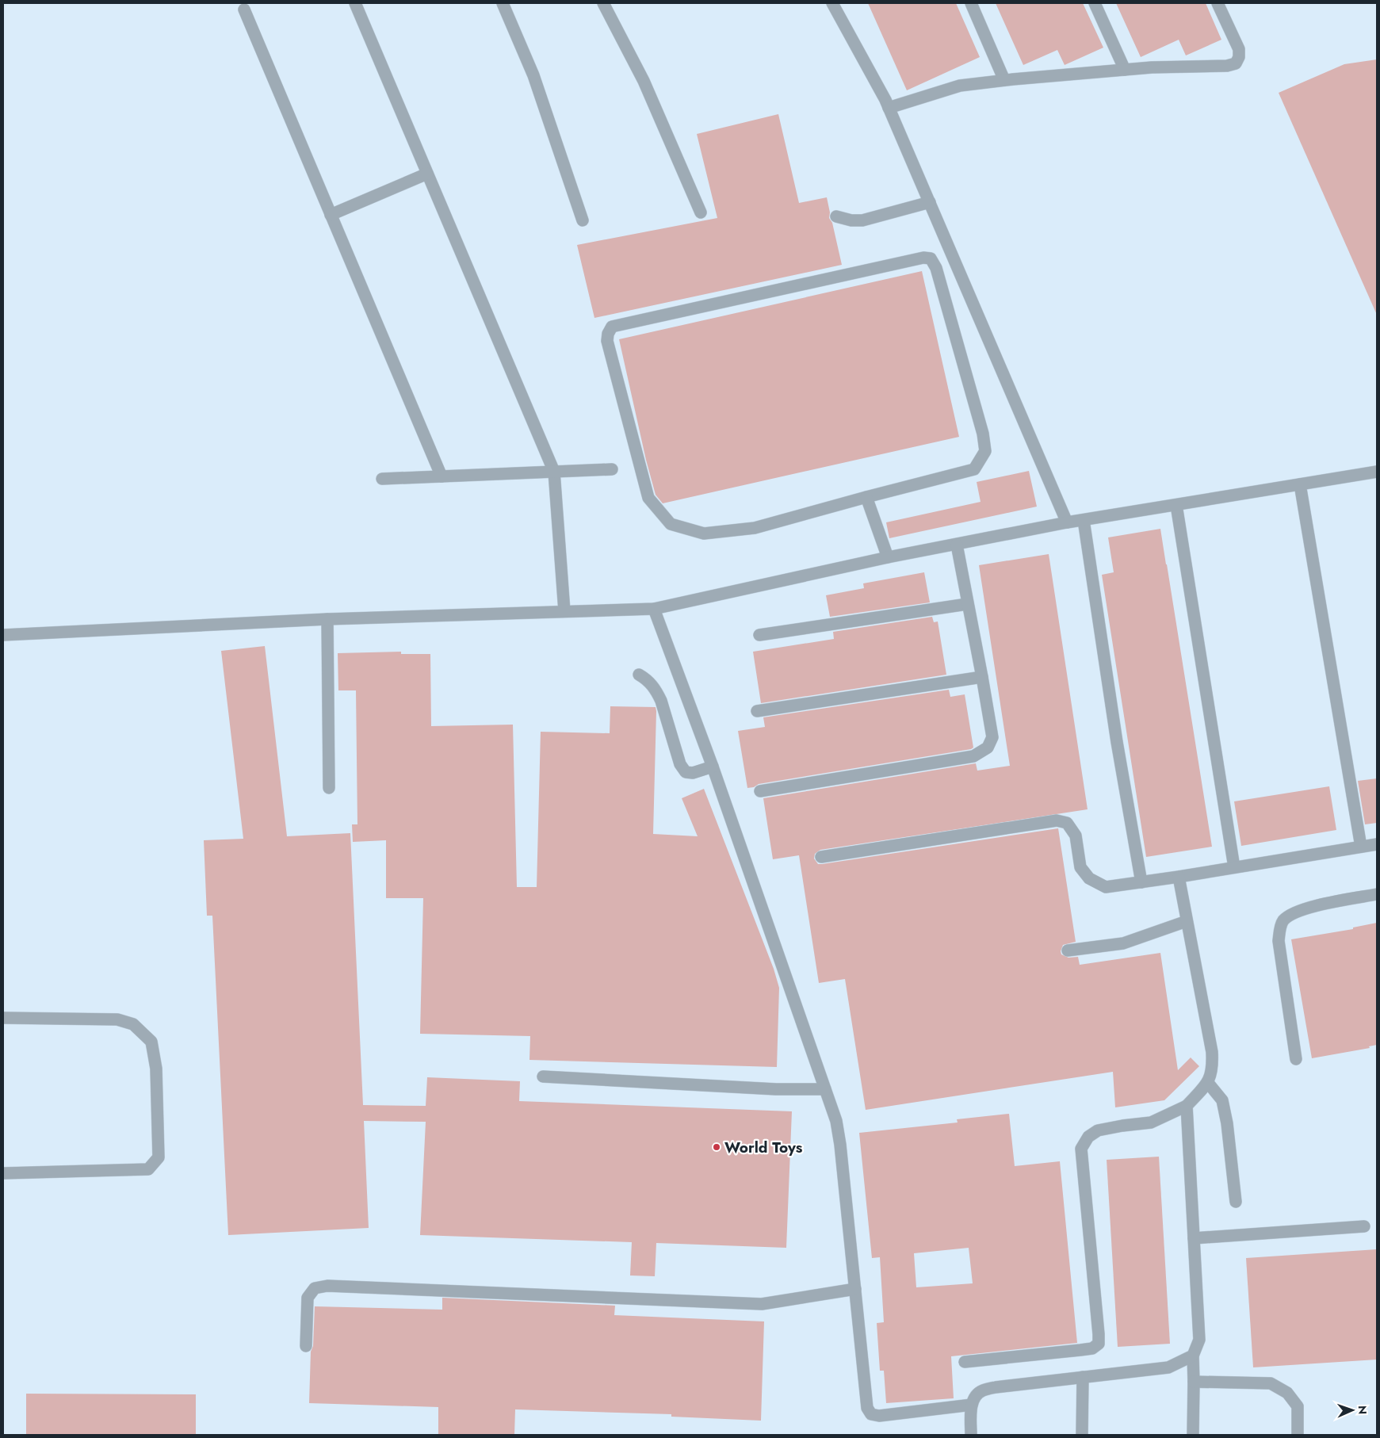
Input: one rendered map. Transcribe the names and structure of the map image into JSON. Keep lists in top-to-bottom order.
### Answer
{
  "places": ["World Toys"],
  "north": "right"
}
